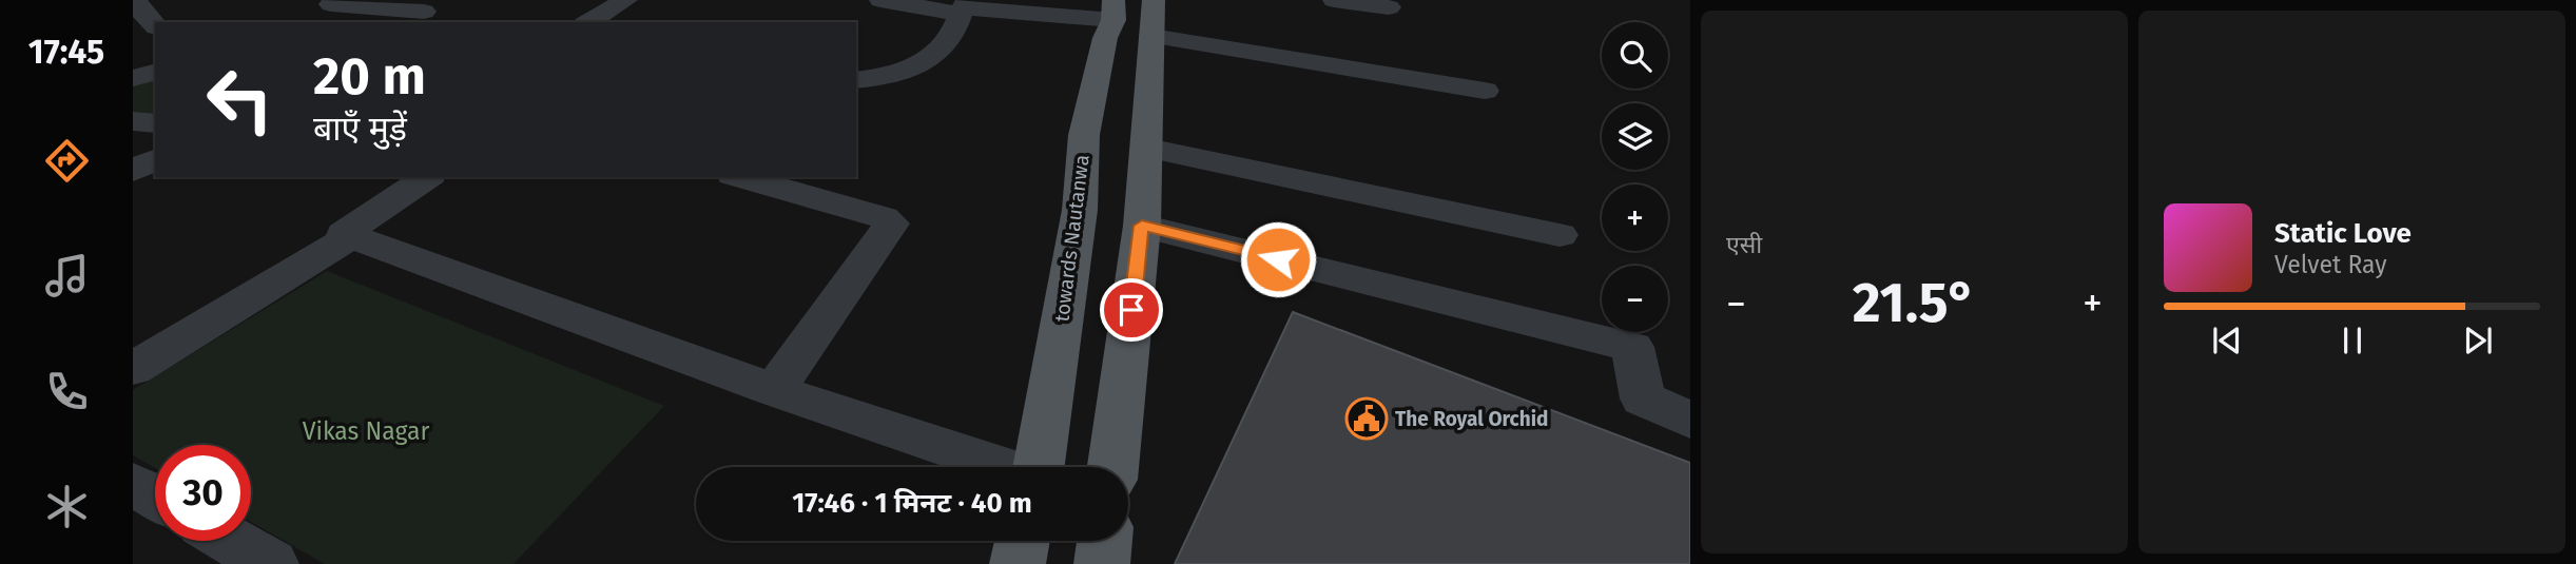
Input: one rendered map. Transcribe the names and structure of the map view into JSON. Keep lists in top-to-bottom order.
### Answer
{
  "streets": {
    "main road": ["towards Nautanwa"]
  },
  "parks": ["Vikas Nagar"],
  "places": {
    "public building": ["The Royal Orchid"]
  },
  "page": {
    "tabs": "17:45",
    "tile": "एसी",
    "map_buttons": ["+", "−"],
    "turn": ["20 m", "बाएँ मुड़ें"],
    "song": ["Static Love", "Velvet Ray"],
    "heat": ["−", "21.5°", "+"],
    "limit": "30",
    "trip": "17:46 · 1 मिनट · 40 m"
  }
}
